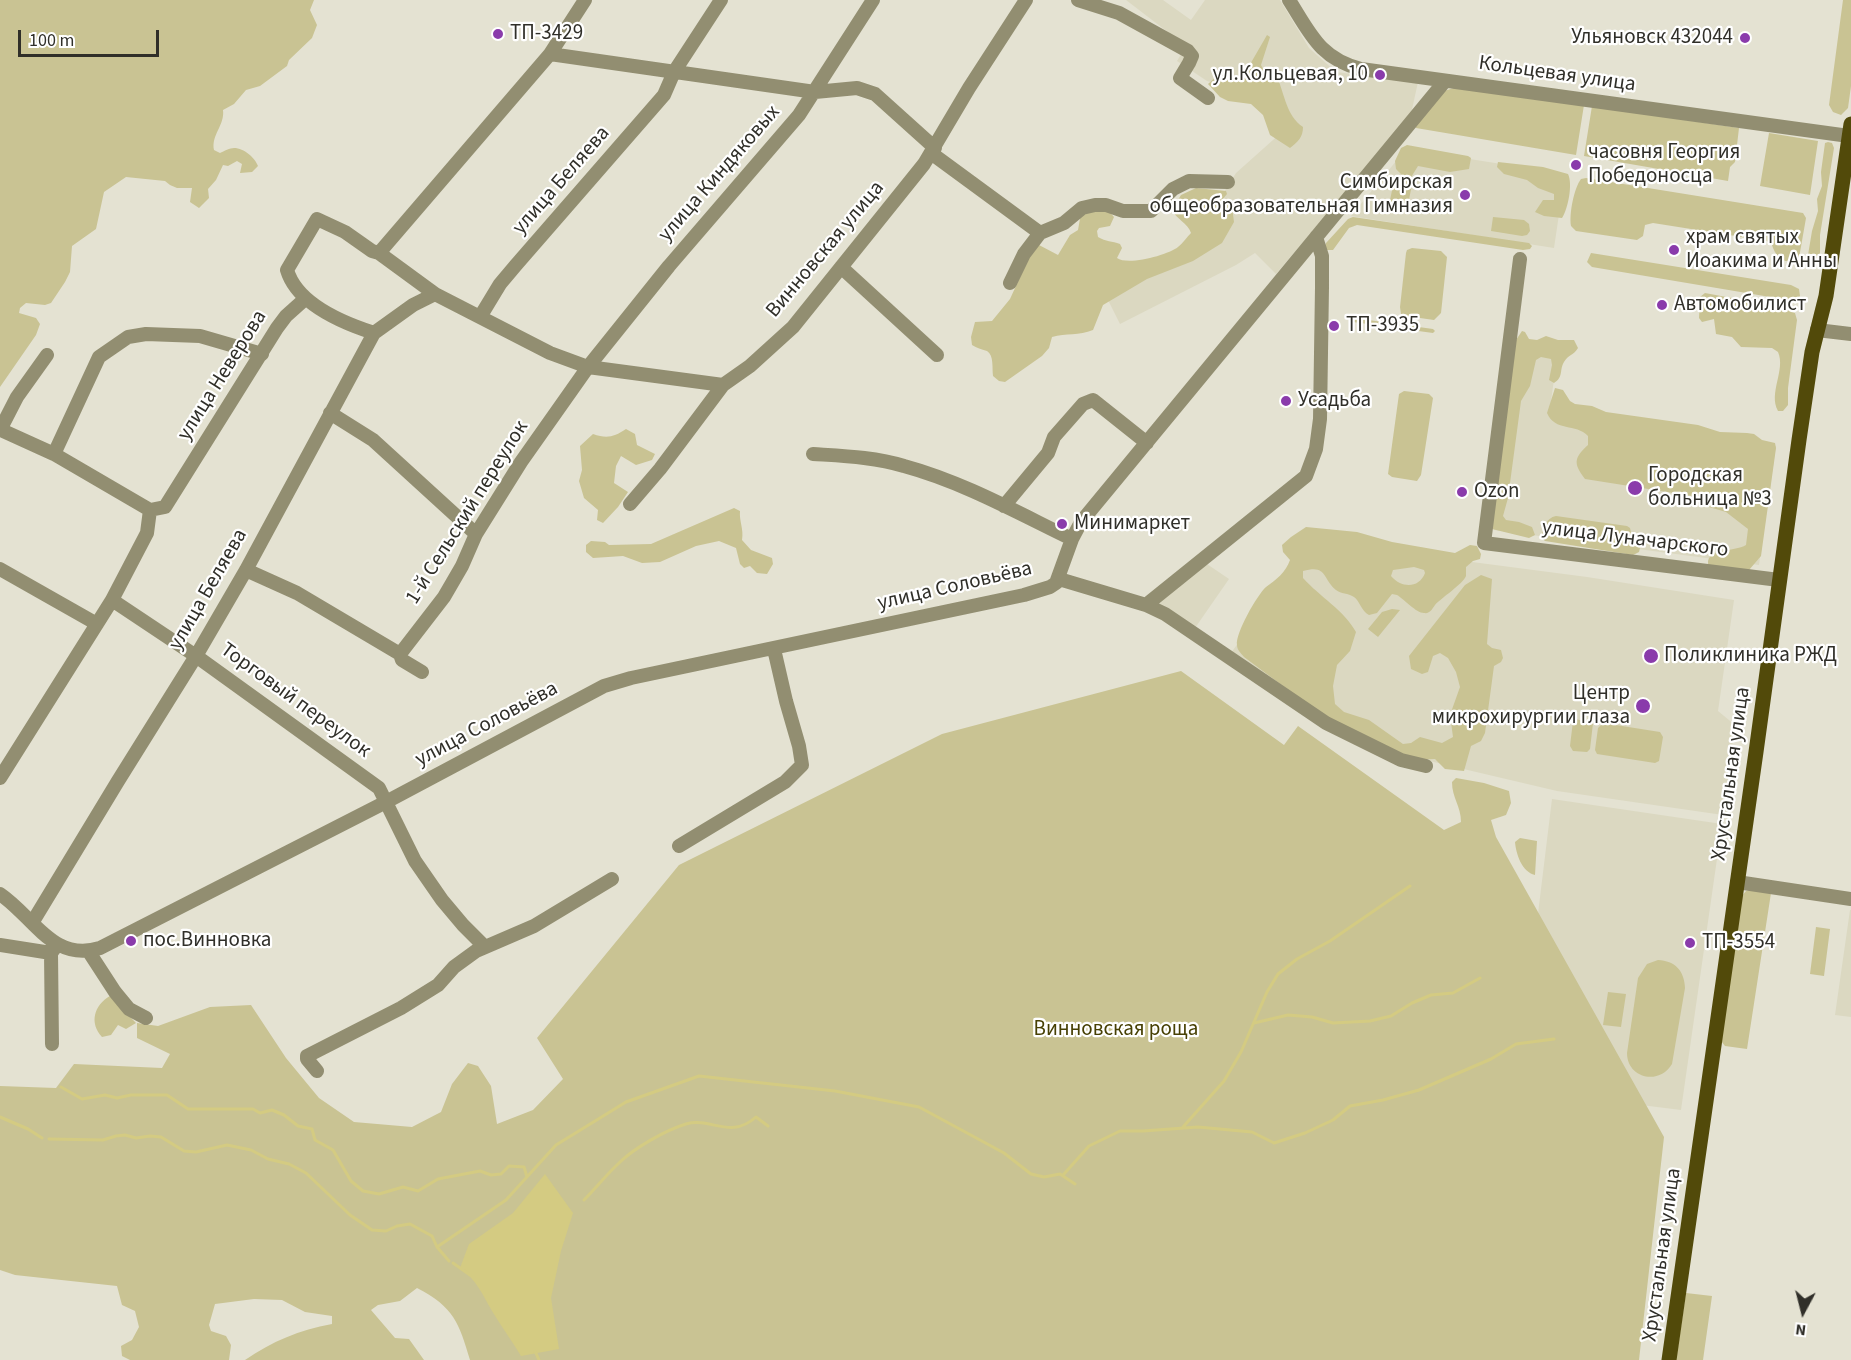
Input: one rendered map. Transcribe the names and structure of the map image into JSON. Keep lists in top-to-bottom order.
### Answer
{
  "streets": {
    "main road": ["Хрустальная улица"],
    "street": [
      "Кольцевая улица",
      "улица Киндяковых",
      "улица Беляева",
      "Винновская улица",
      "улица Неверова",
      "1-й Сельский переулок",
      "улица Луначарского",
      "улица Соловьёва",
      "Торговый переулок"
    ]
  },
  "crossings": [
    ["Кольцевая улица", "улица Соловьёва"],
    ["Кольцевая улица", "Хрустальная улица"],
    ["улица Киндяковых", "1-й Сельский переулок"],
    ["улица Беляева", "Торговый переулок"],
    ["улица Луначарского", "Хрустальная улица"],
    ["улица Соловьёва", "Торговый переулок"]
  ],
  "parks": ["Винновская роща"],
  "places": [
    "ТП-3429",
    "Ульяновск 432044",
    "ул.Кольцевая, 10",
    "часовня Георгия Победоносца",
    "Симбирская общеобразовательная Гимназия",
    "храм святых Иоакима и Анны",
    "Автомобилист",
    "ТП-3935",
    "Усадьба",
    "Городская больница №3",
    "Ozon",
    "Минимаркет",
    "Поликлиника РЖД",
    "Центр микрохирургии глаза",
    "пос.Винновка",
    "ТП-3554"
  ],
  "scale_bar": "100 m",
  "north": "bottom"
}
